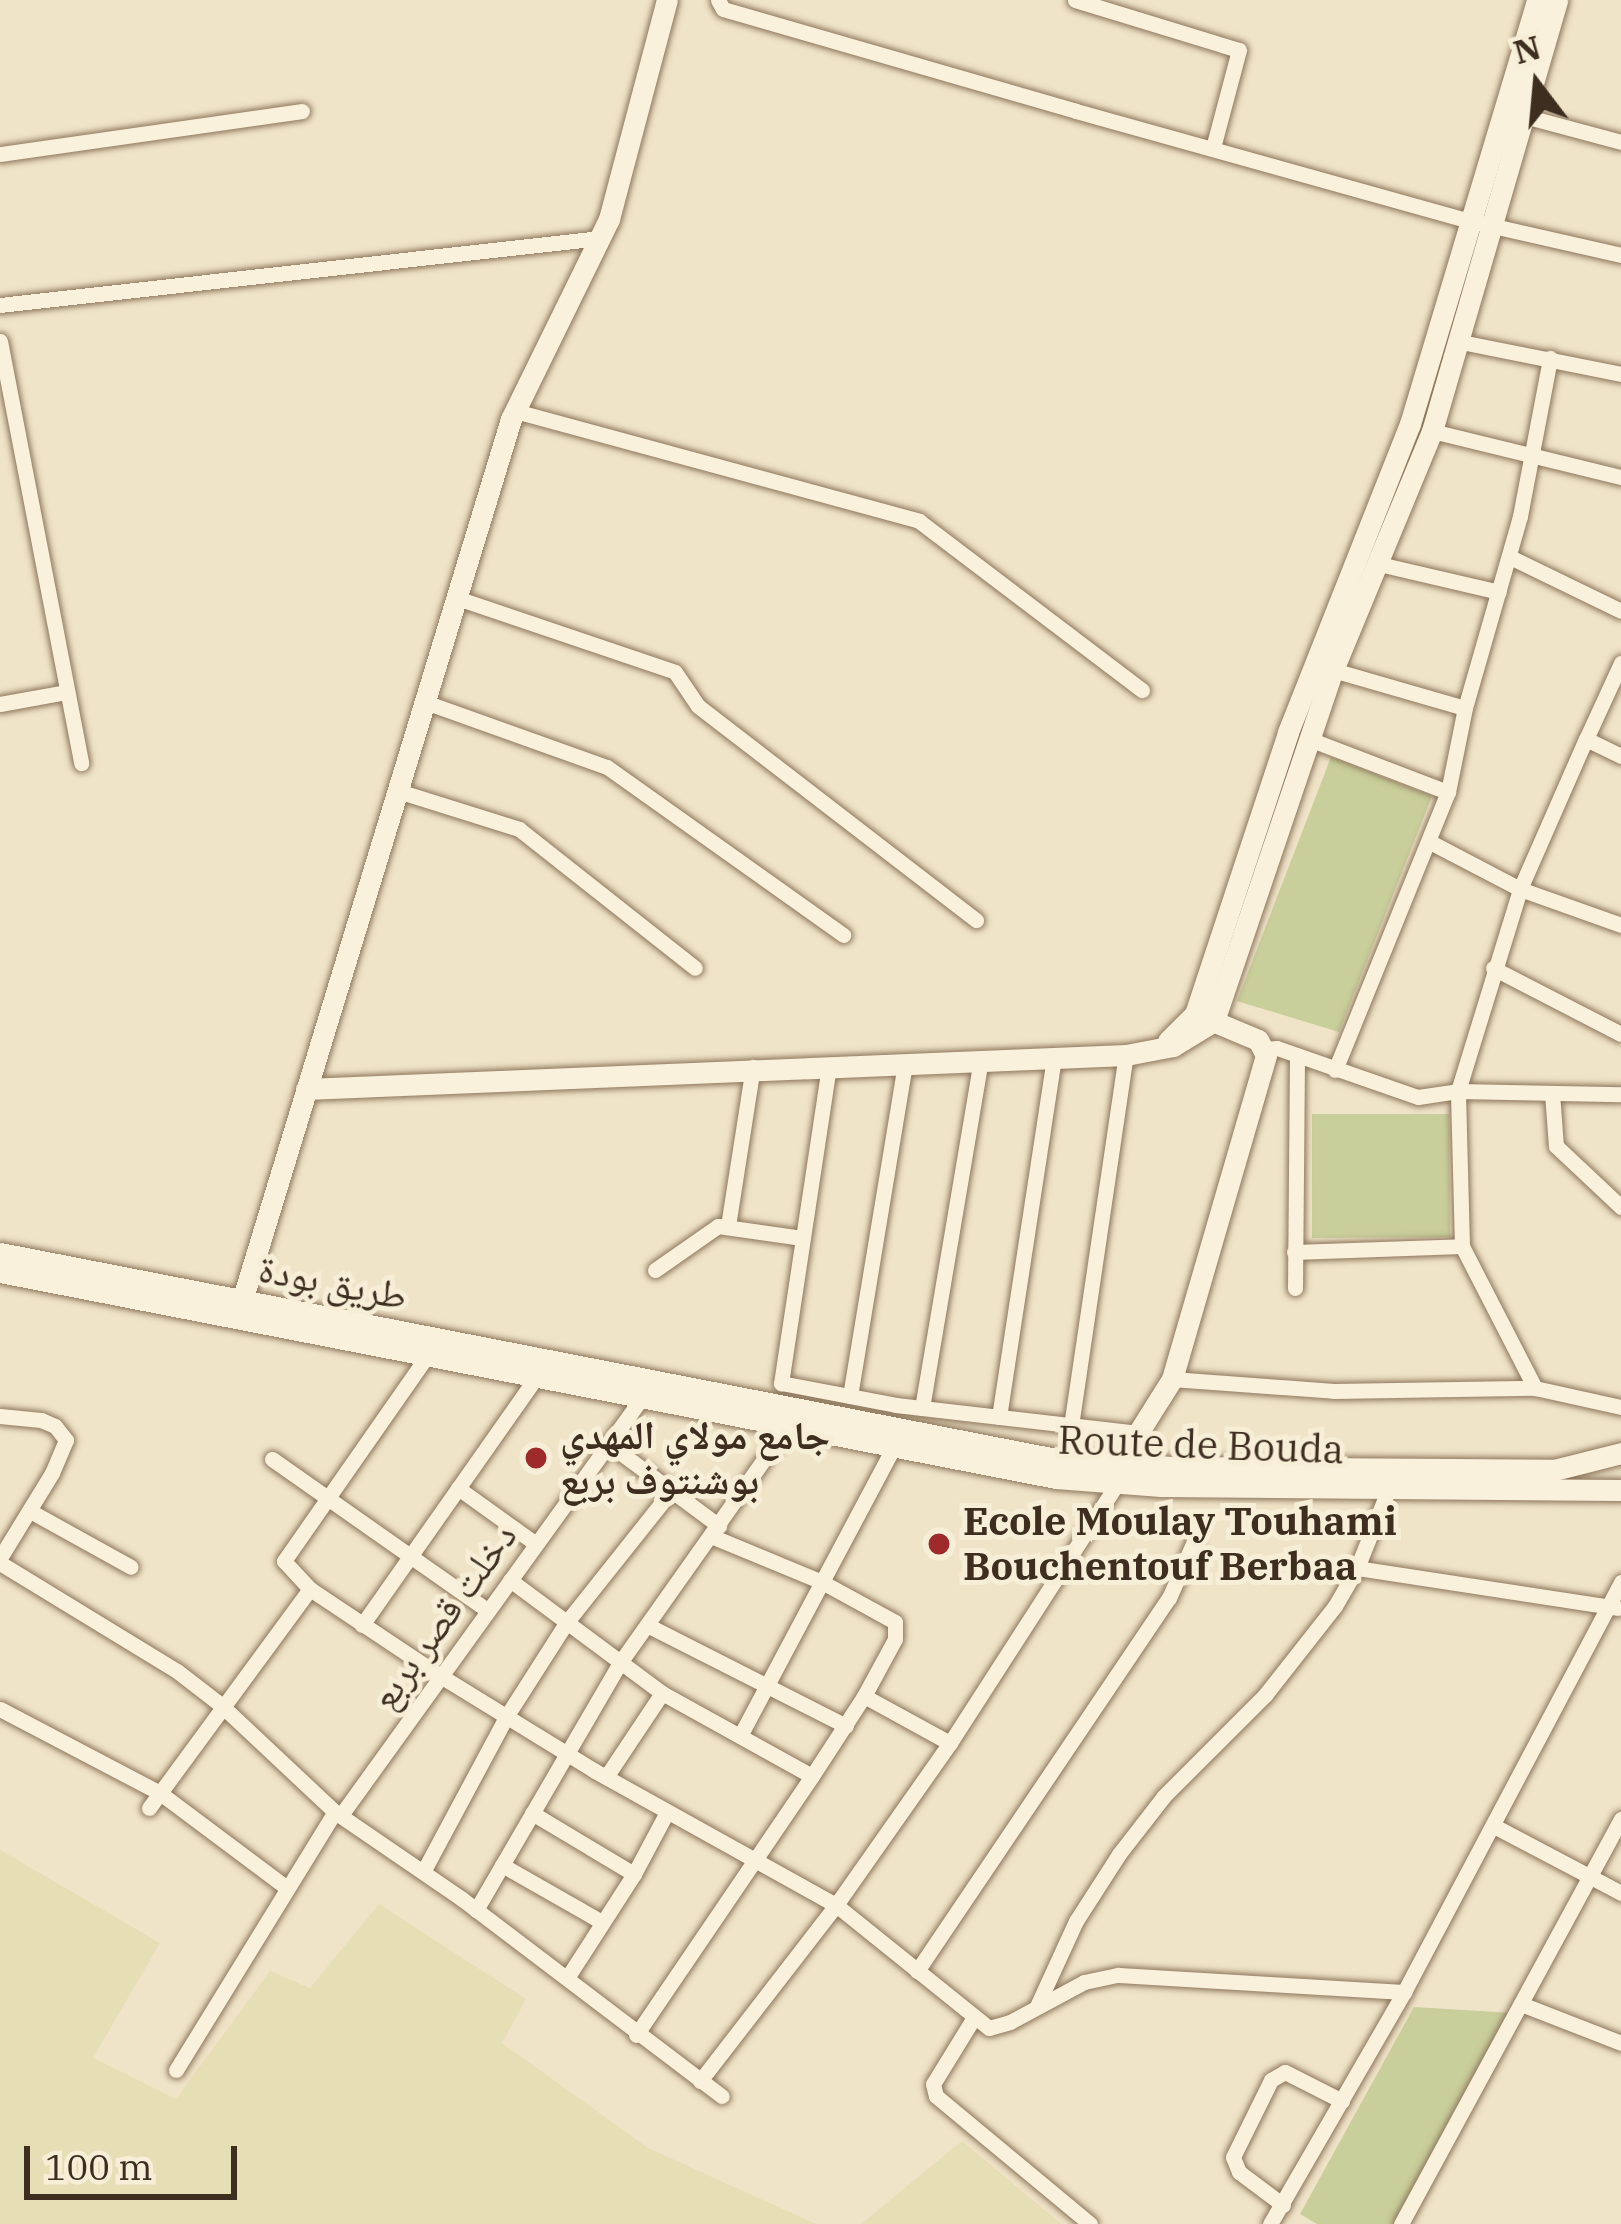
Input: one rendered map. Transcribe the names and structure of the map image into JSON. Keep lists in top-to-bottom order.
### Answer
{
  "streets": {
    "main road": ["طريق بودة", "Route de Bouda"],
    "street": ["دخلت قصر بربع"]
  },
  "crossings": [
    ["طريق بودة", "Route de Bouda"],
    ["طريق بودة", "دخلت قصر بربع"],
    ["Route de Bouda", "دخلت قصر بربع"]
  ],
  "places": ["جامع مولاي المهدي بوشنتوف بربع", "Ecole Moulay Touhami Bouchentouf Berbaa"],
  "scale_bar": "100 m",
  "north": "top"
}
